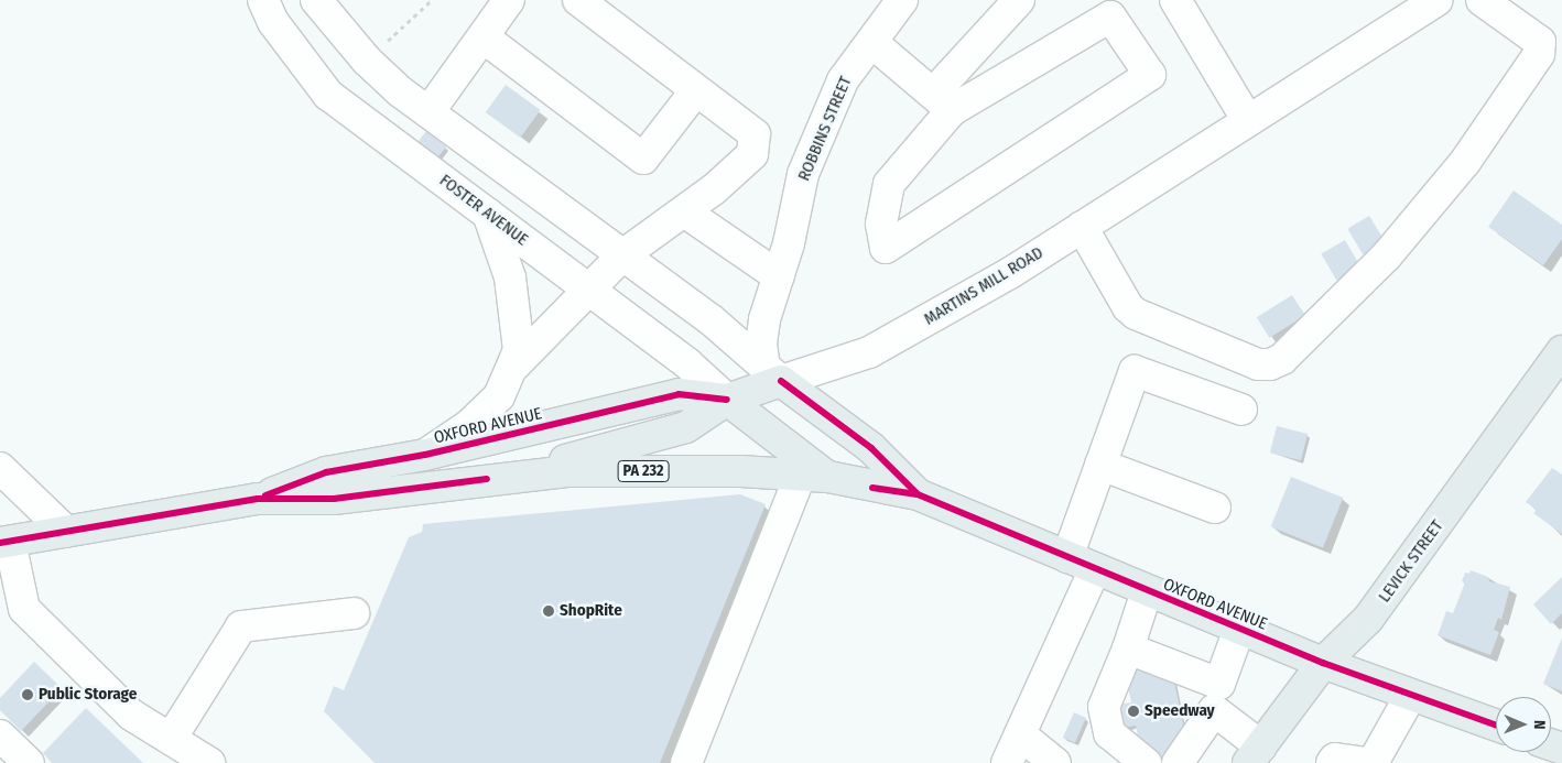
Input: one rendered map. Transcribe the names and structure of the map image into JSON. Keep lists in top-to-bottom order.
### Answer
{
  "streets": {
    "main road": [
      "MARTINS MILL ROAD",
      "OXFORD AVENUE",
      "PA 232",
      "LEVICK STREET"
    ],
    "street": ["ROBBINS STREET", "FOSTER AVENUE"]
  },
  "crossings": [
    ["ROBBINS STREET", "MARTINS MILL ROAD"],
    ["ROBBINS STREET", "OXFORD AVENUE"],
    ["FOSTER AVENUE", "MARTINS MILL ROAD"],
    ["FOSTER AVENUE", "OXFORD AVENUE"],
    ["MARTINS MILL ROAD", "OXFORD AVENUE"],
    ["OXFORD AVENUE", "LEVICK STREET"]
  ],
  "places": ["ShopRite", "Public Storage", "Speedway"],
  "north": "right"
}
